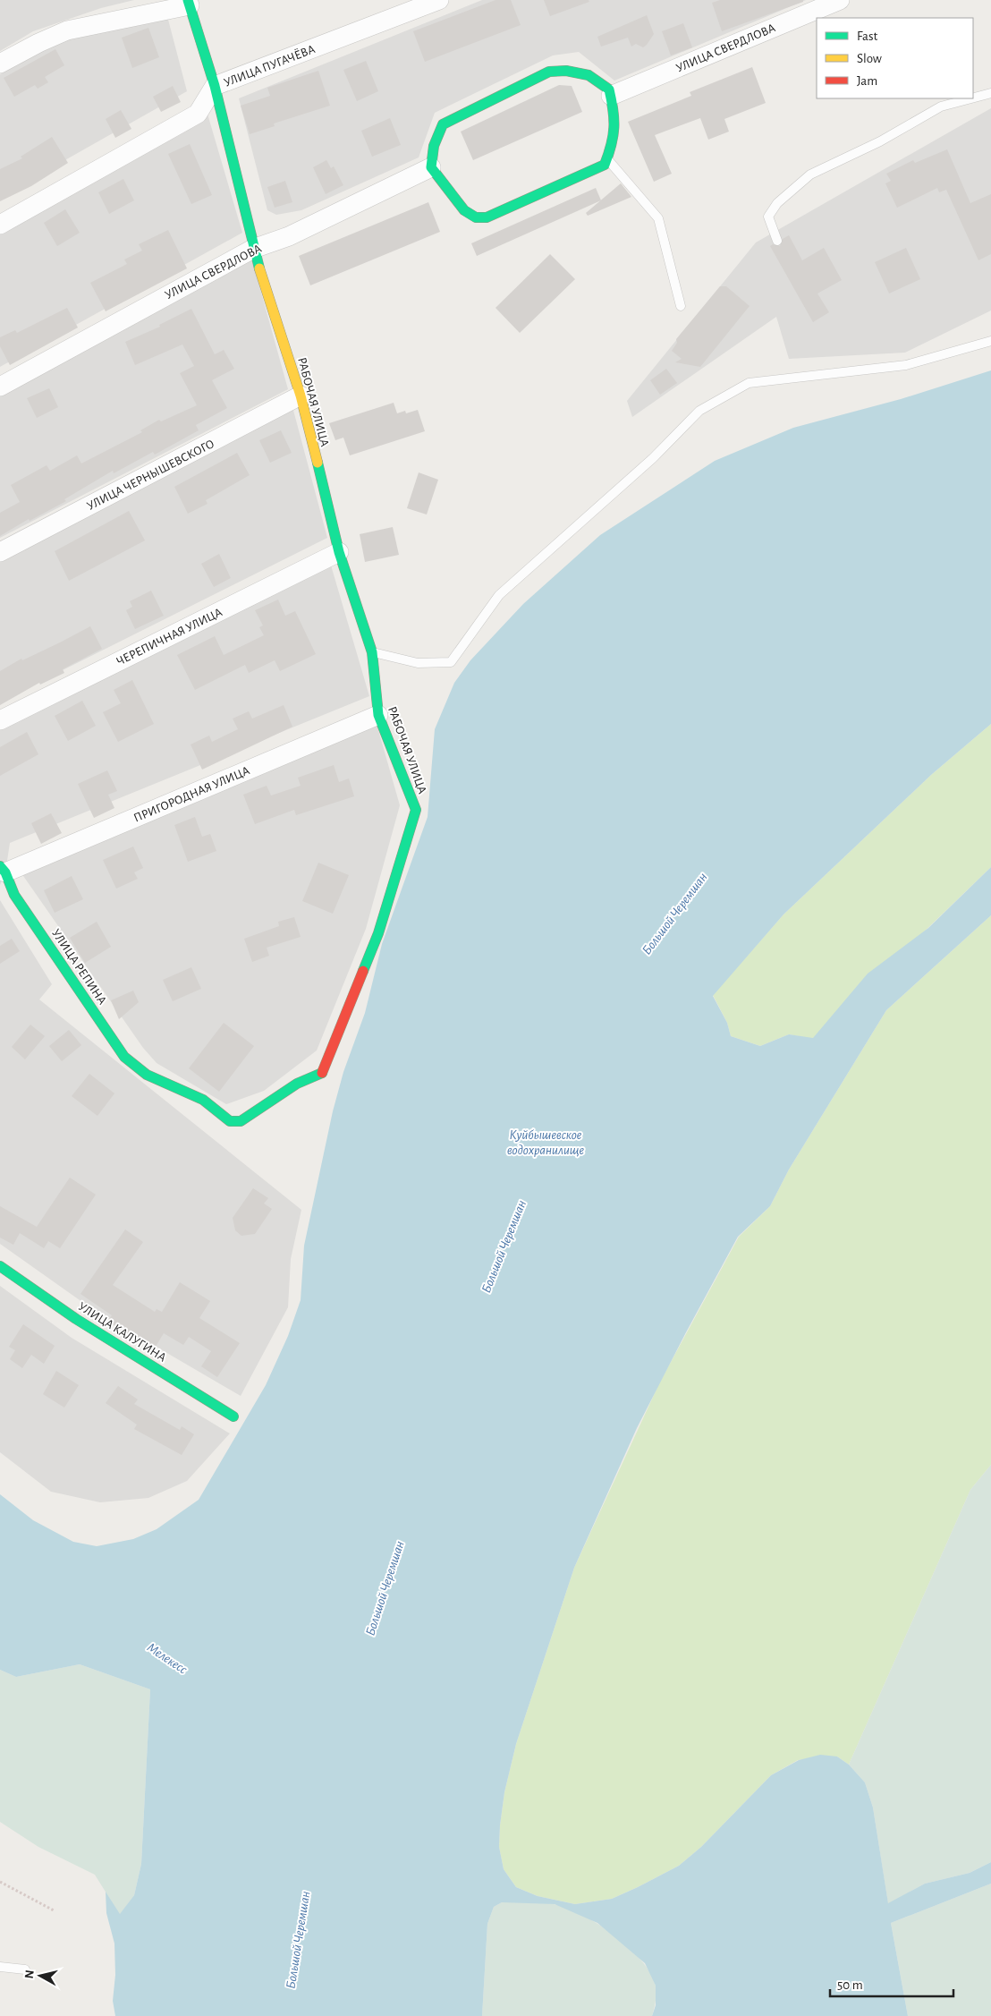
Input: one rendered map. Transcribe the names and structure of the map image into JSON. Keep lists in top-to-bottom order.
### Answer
{
  "streets": {
    "street": [
      "УЛИЦА СВЕРДЛОВА",
      "УЛИЦА ПУГАЧЁВА",
      "РАБОЧАЯ УЛИЦА",
      "УЛИЦА ЧЕРНЫШЕВСКОГО",
      "ЧЕРЕПИЧНАЯ УЛИЦА",
      "ПРИГОРОДНАЯ УЛИЦА",
      "УЛИЦА РЕПИНА",
      "УЛИЦА КАЛУГИНА"
    ]
  },
  "crossings": [
    ["УЛИЦА СВЕРДЛОВА", "РАБОЧАЯ УЛИЦА"],
    ["УЛИЦА ПУГАЧЁВА", "РАБОЧАЯ УЛИЦА"],
    ["РАБОЧАЯ УЛИЦА", "УЛИЦА ЧЕРНЫШЕВСКОГО"],
    ["РАБОЧАЯ УЛИЦА", "ЧЕРЕПИЧНАЯ УЛИЦА"],
    ["РАБОЧАЯ УЛИЦА", "ПРИГОРОДНАЯ УЛИЦА"],
    ["РАБОЧАЯ УЛИЦА", "УЛИЦА РЕПИНА"],
    ["ПРИГОРОДНАЯ УЛИЦА", "УЛИЦА РЕПИНА"]
  ],
  "water": ["Большой Черемшан", "Куйбышевское водохранилище", "Мелекесс"],
  "legend": ["Fast", "Slow", "Jam"],
  "scale_bar": "50 m",
  "north": "left"
}
